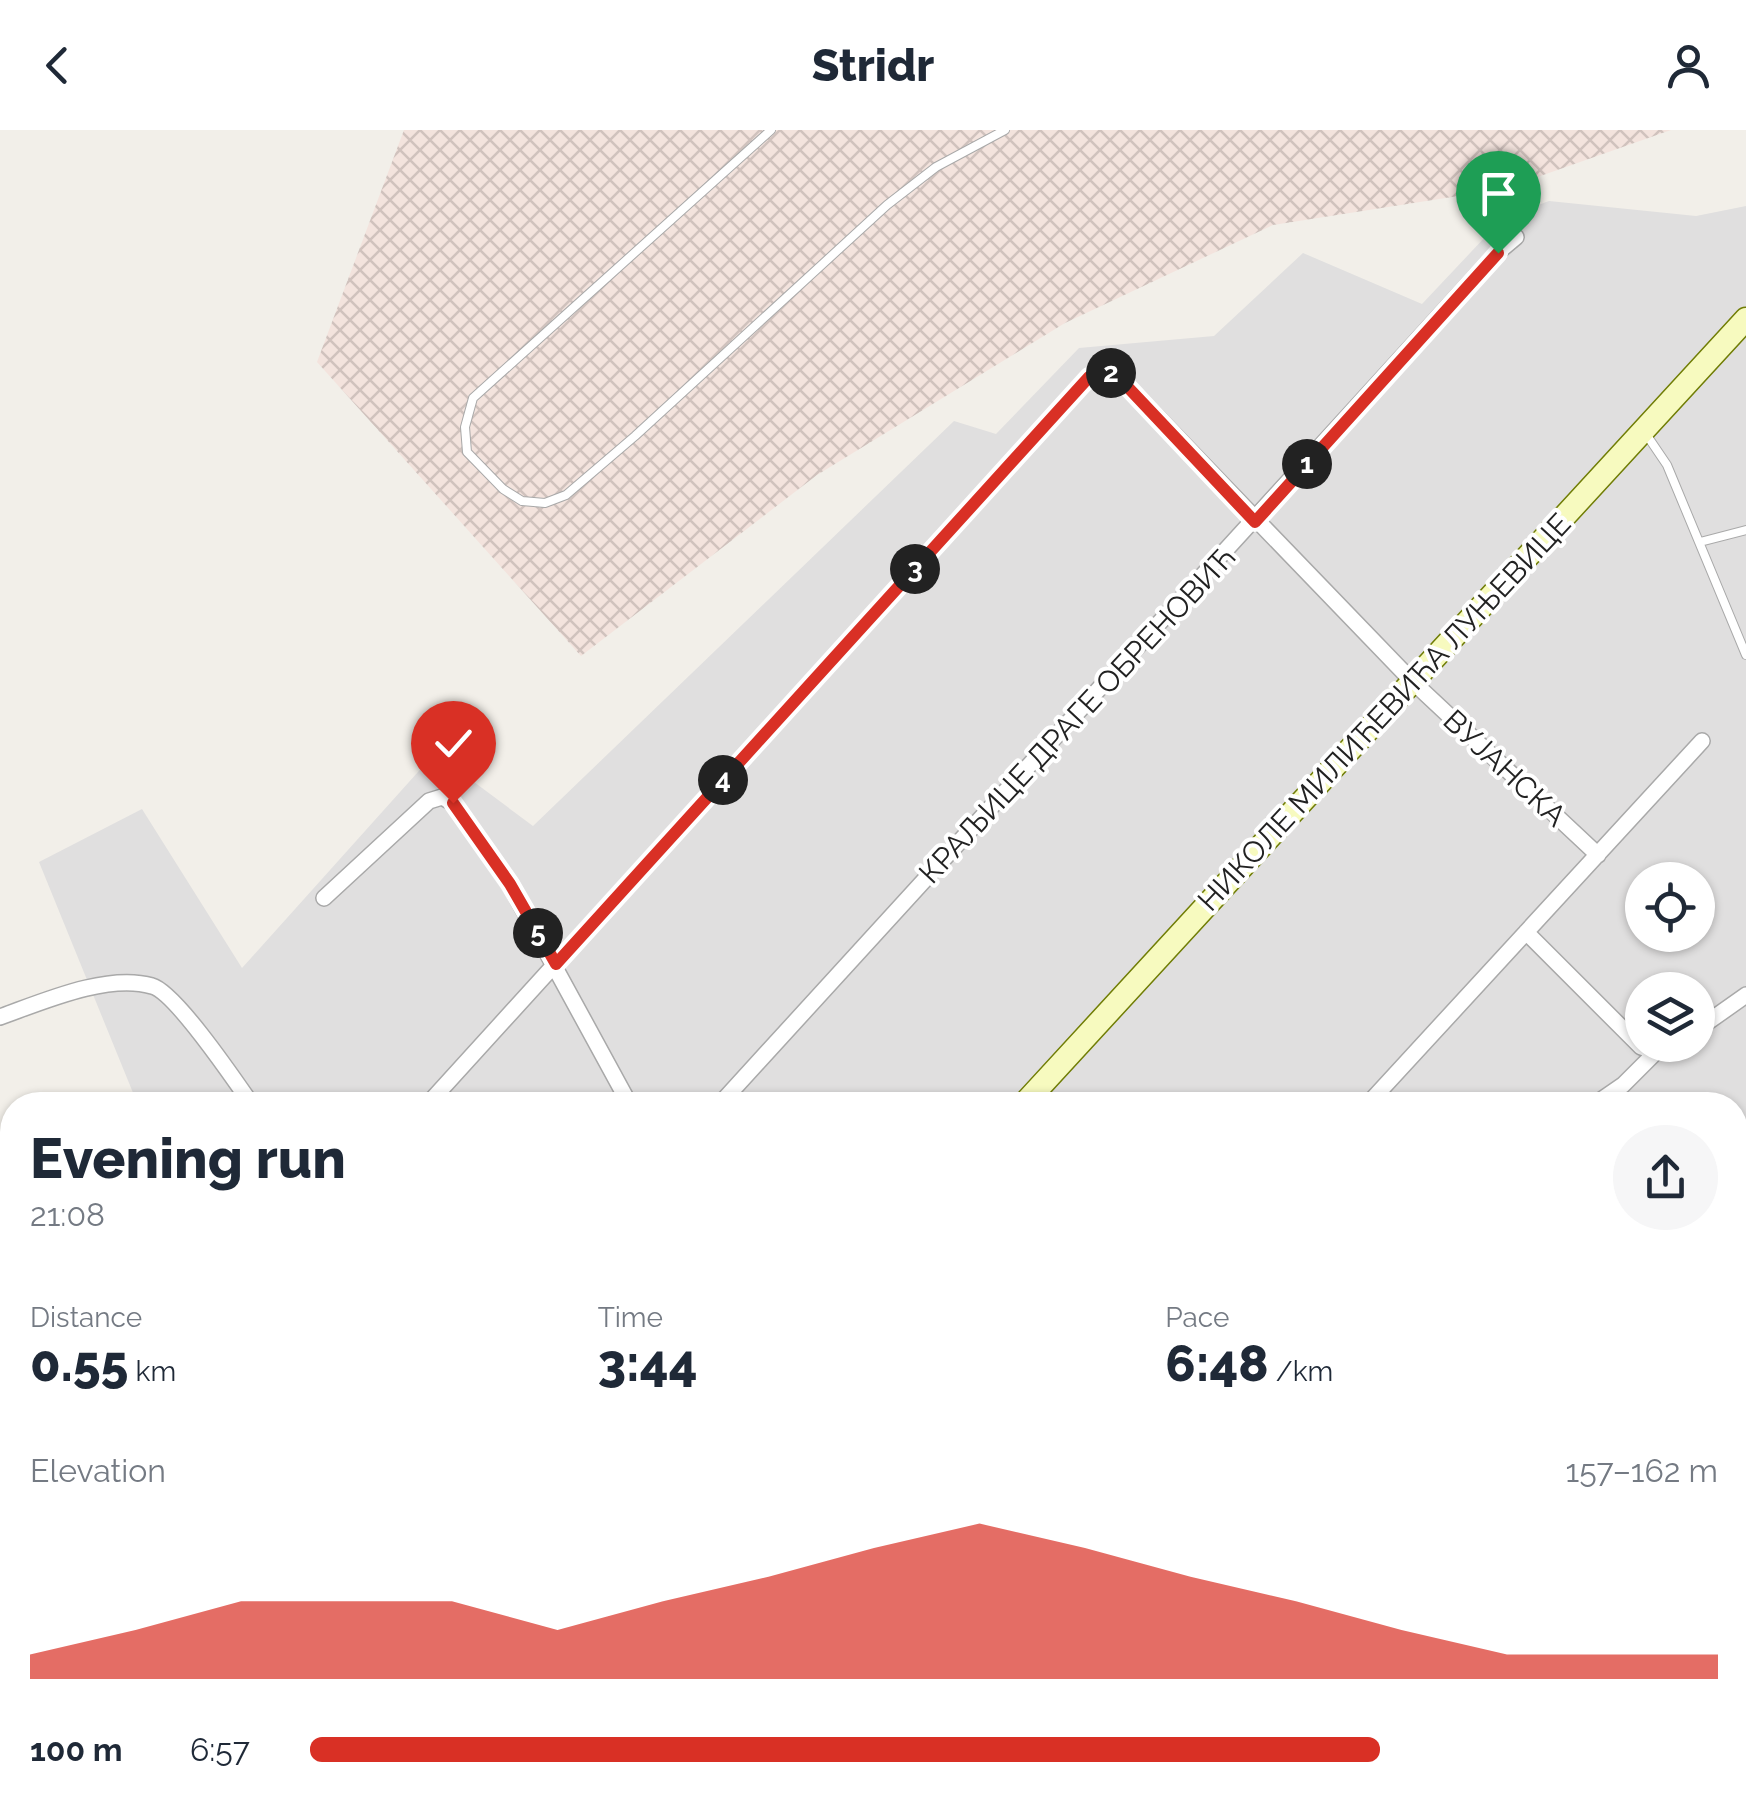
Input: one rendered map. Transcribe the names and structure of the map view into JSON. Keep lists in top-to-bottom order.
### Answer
{
  "streets": {
    "street": ["НИКОЛЕ МИЛИЋЕВИЋА ЛУЊЕВИЦЕ", "КРАЉИЦЕ ДРАГЕ ОБРЕНОВИЋ", "ВУЈАНСКА"]
  },
  "crossings": [
    ["НИКОЛЕ МИЛИЋЕВИЋА ЛУЊЕВИЦЕ", "ВУЈАНСКА"],
    ["КРАЉИЦЕ ДРАГЕ ОБРЕНОВИЋ", "ВУЈАНСКА"]
  ],
  "page": {
    "header": "Stridr",
    "pins": [
      "2",
      "1",
      "3",
      "4",
      "5"
    ],
    "heading": ["Evening run", "21:08"],
    "stats": [
      ["Distance", "0.55 km"],
      ["Time", "3:44"],
      ["Pace", "6:48 /km"]
    ],
    "chart": ["Elevation", "157–162 m"],
    "list": [
      {
        "name": "100 m",
        "note": "6:57"
      }
    ]
  }
}
